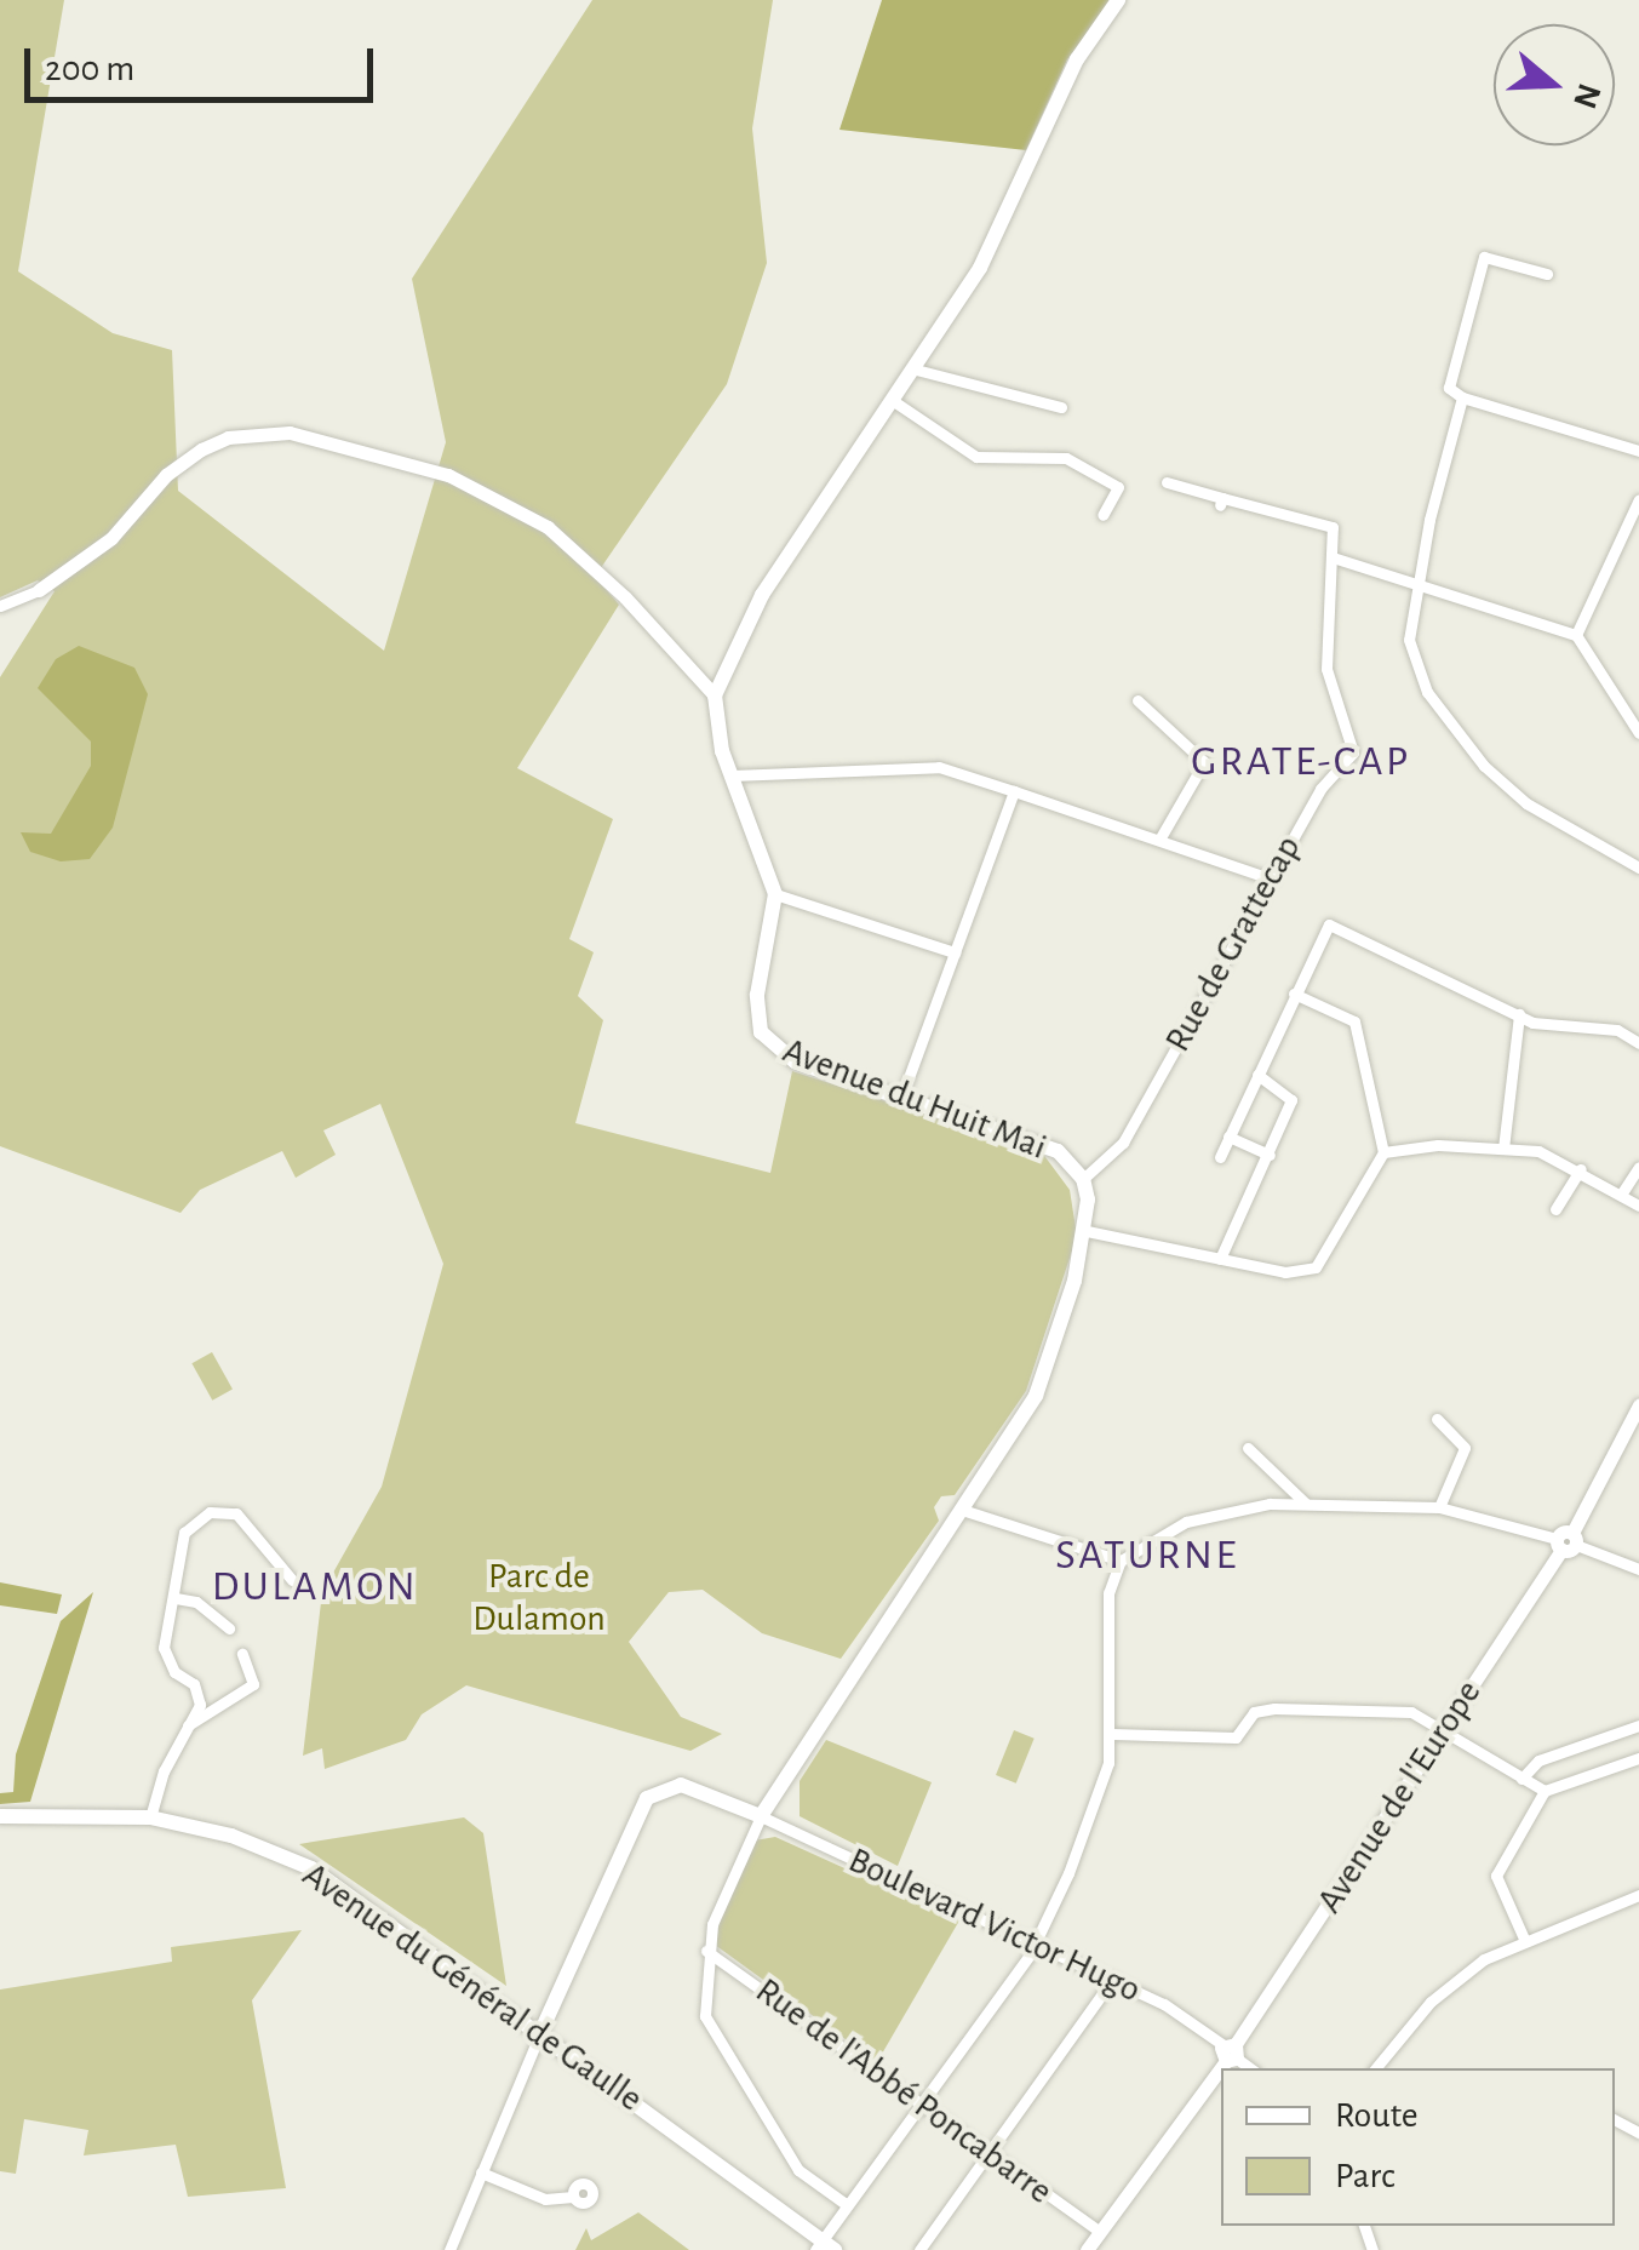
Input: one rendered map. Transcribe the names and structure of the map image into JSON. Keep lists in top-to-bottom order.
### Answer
{
  "streets": {
    "main road": ["Avenue du Huit Mai", "Avenue du Général de Gaulle"],
    "street": [
      "Rue de Grattecap",
      "Avenue de l'Europe",
      "Boulevard Victor Hugo",
      "Rue de l'Abbé Poncabarre"
    ]
  },
  "crossings": [
    ["Rue de Grattecap", "Avenue du Huit Mai"],
    ["Avenue du Huit Mai", "Boulevard Victor Hugo"],
    ["Avenue du Huit Mai", "Rue de l'Abbé Poncabarre"],
    ["Avenue de l'Europe", "Boulevard Victor Hugo"],
    ["Avenue de l'Europe", "Rue de l'Abbé Poncabarre"]
  ],
  "districts": ["GRATE-CAP", "SATURNE", "DULAMON"],
  "parks": ["Parc de Dulamon"],
  "legend": ["Route", "Parc"],
  "scale_bar": "200 m",
  "north": "right"
}
